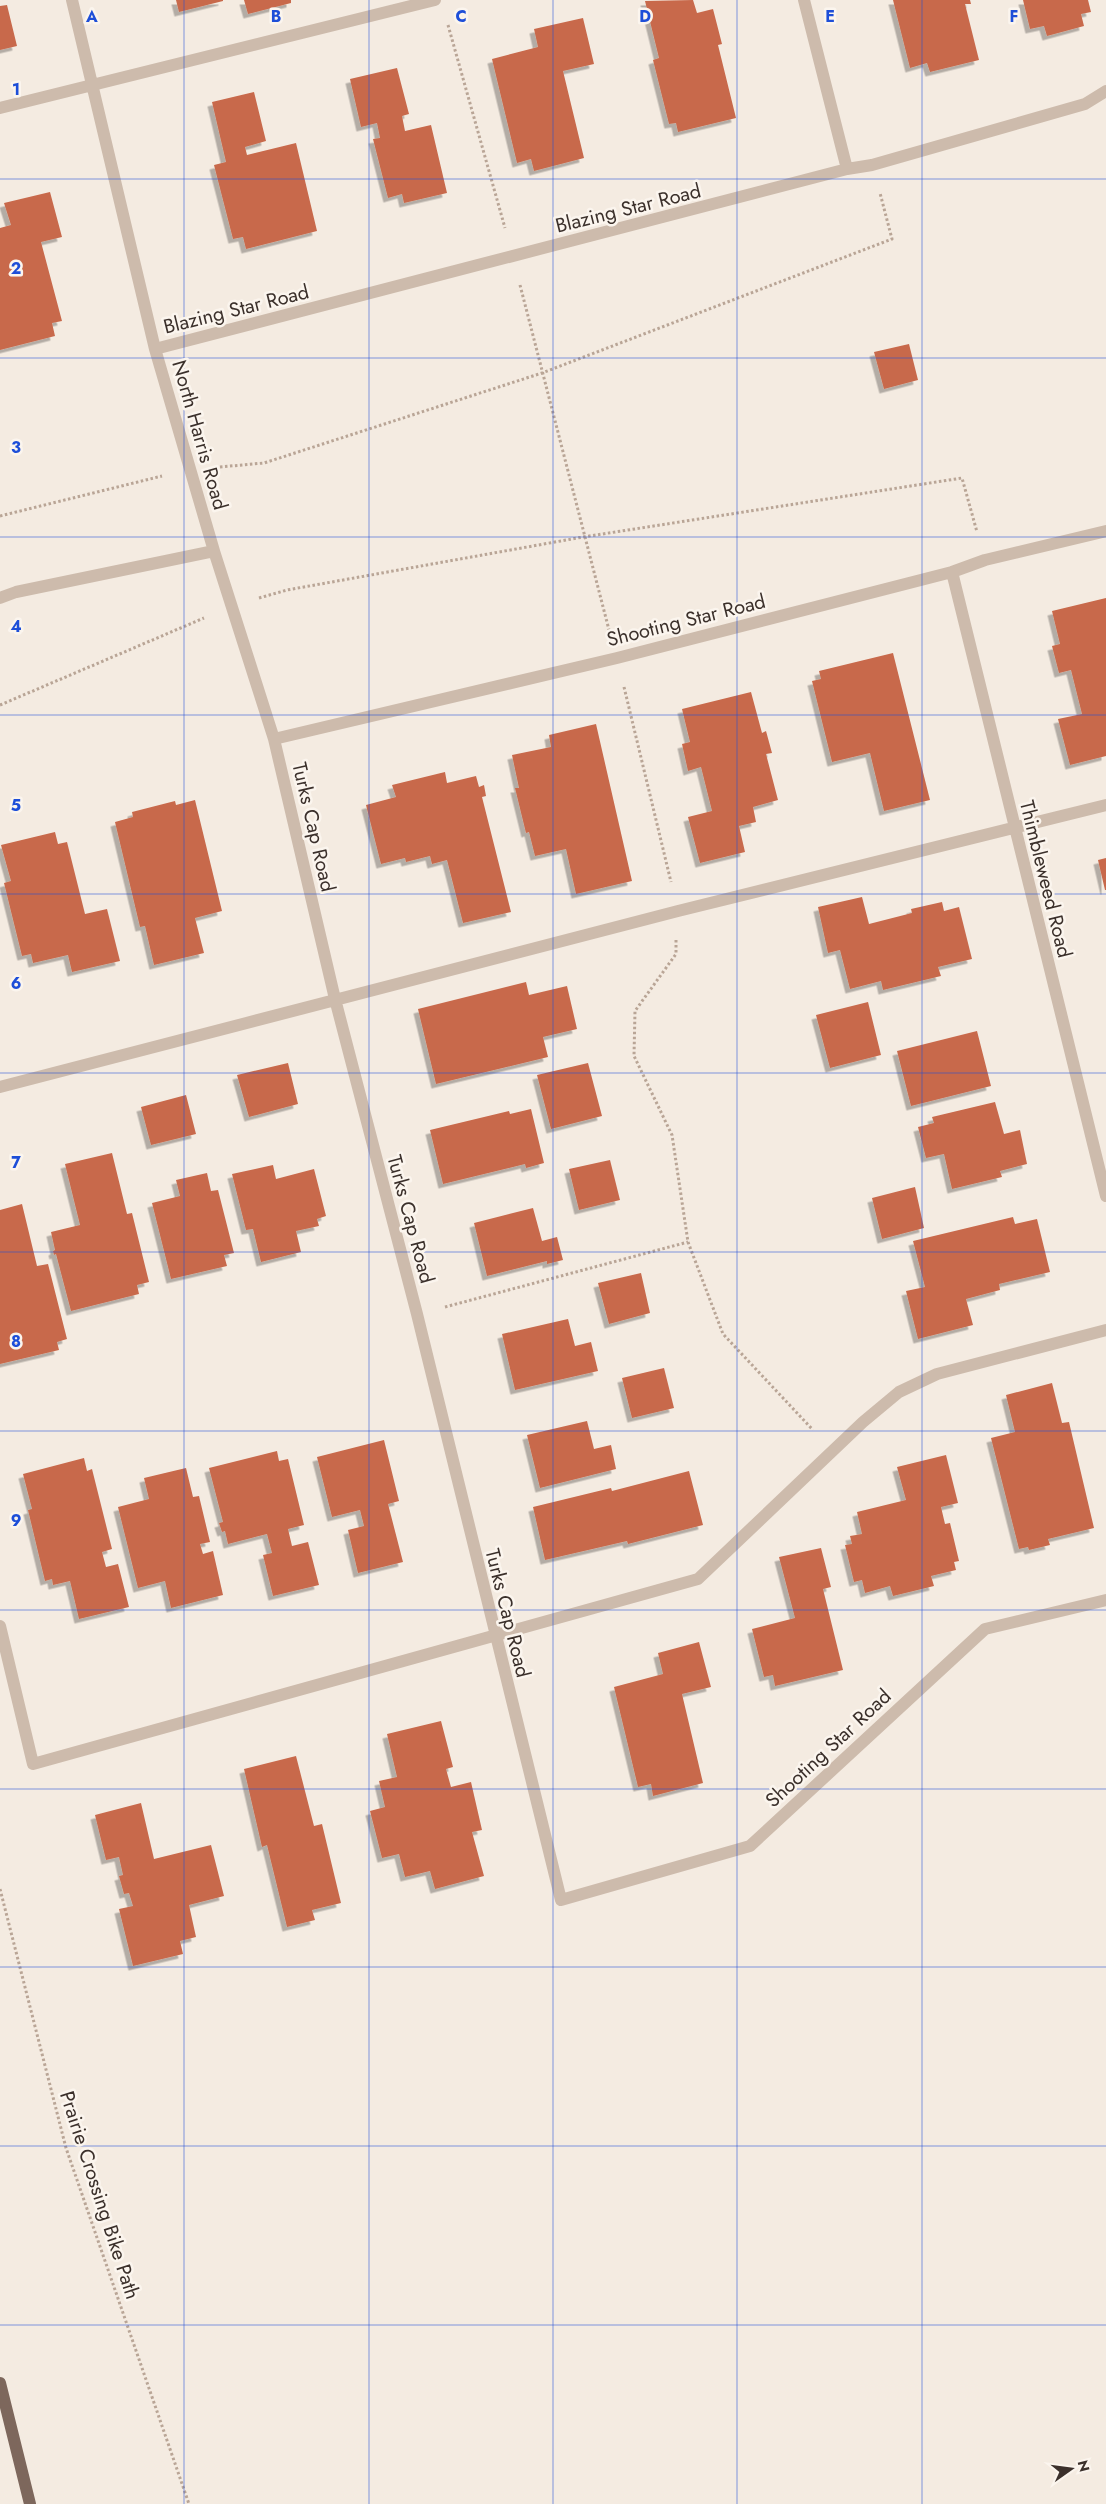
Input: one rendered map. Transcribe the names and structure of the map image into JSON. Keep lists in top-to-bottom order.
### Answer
{
  "streets": {
    "street": [
      "Blazing Star Road",
      "North Harris Road",
      "Shooting Star Road",
      "Turks Cap Road",
      "Thimbleweed Road"
    ],
    "path": ["Prairie Crossing Bike Path"]
  },
  "crossings": [
    ["Blazing Star Road", "North Harris Road"],
    ["North Harris Road", "Turks Cap Road"],
    ["Shooting Star Road", "Turks Cap Road"],
    ["Shooting Star Road", "Thimbleweed Road"]
  ],
  "north": "right",
  "grid": {
    "columns": [
      "A",
      "B",
      "C",
      "D",
      "E",
      "F"
    ],
    "rows": [
      "1",
      "2",
      "3",
      "4",
      "5",
      "6",
      "7",
      "8",
      "9"
    ]
  }
}
